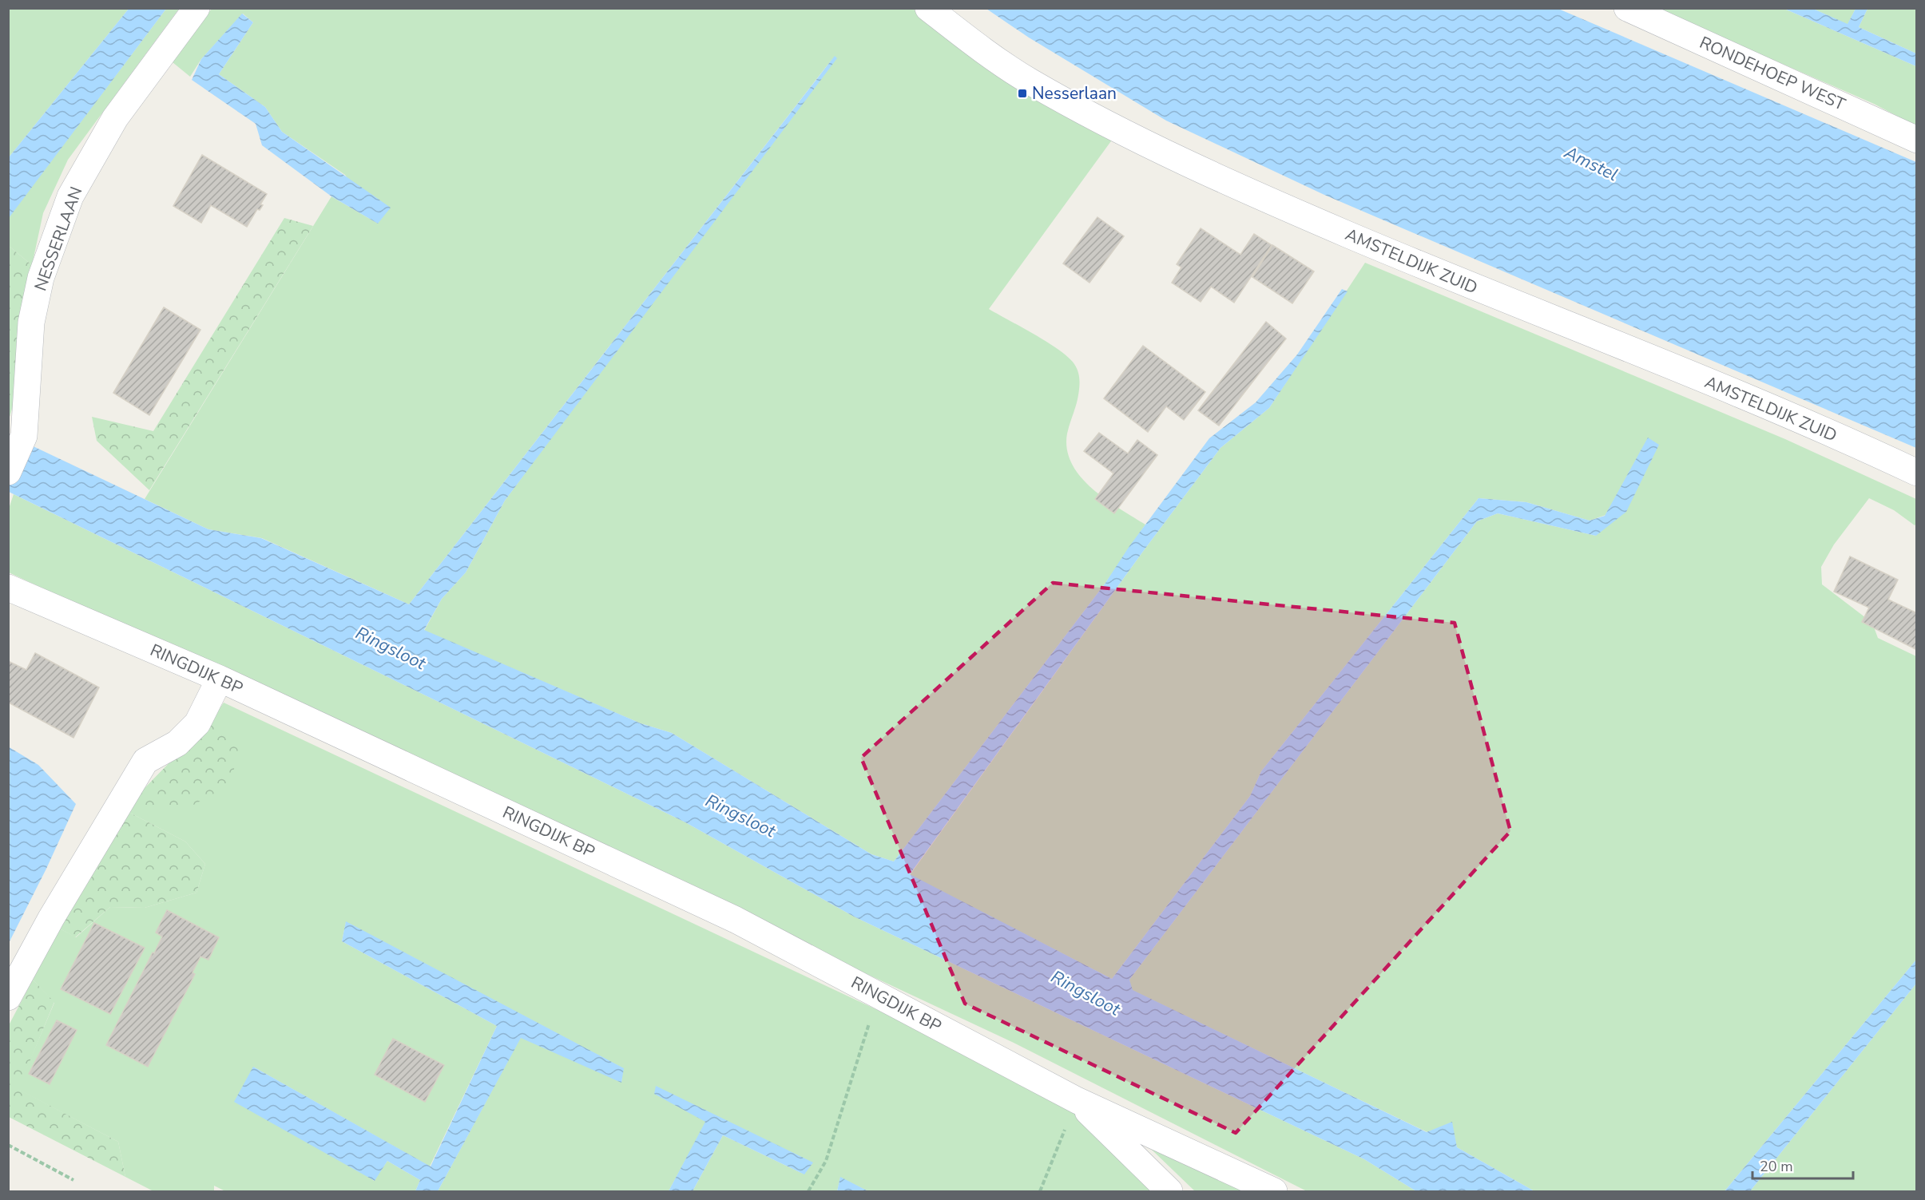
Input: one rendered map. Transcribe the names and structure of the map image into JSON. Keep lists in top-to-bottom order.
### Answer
{
  "streets": {
    "street": [
      "RONDEHOEP WEST",
      "NESSERLAAN",
      "AMSTELDIJK ZUID",
      "RINGDIJK BP"
    ]
  },
  "water": ["Amstel", "Ringsloot"],
  "places": {
    "transit": ["Nesserlaan"]
  },
  "scale_bar": "20 m"
}
